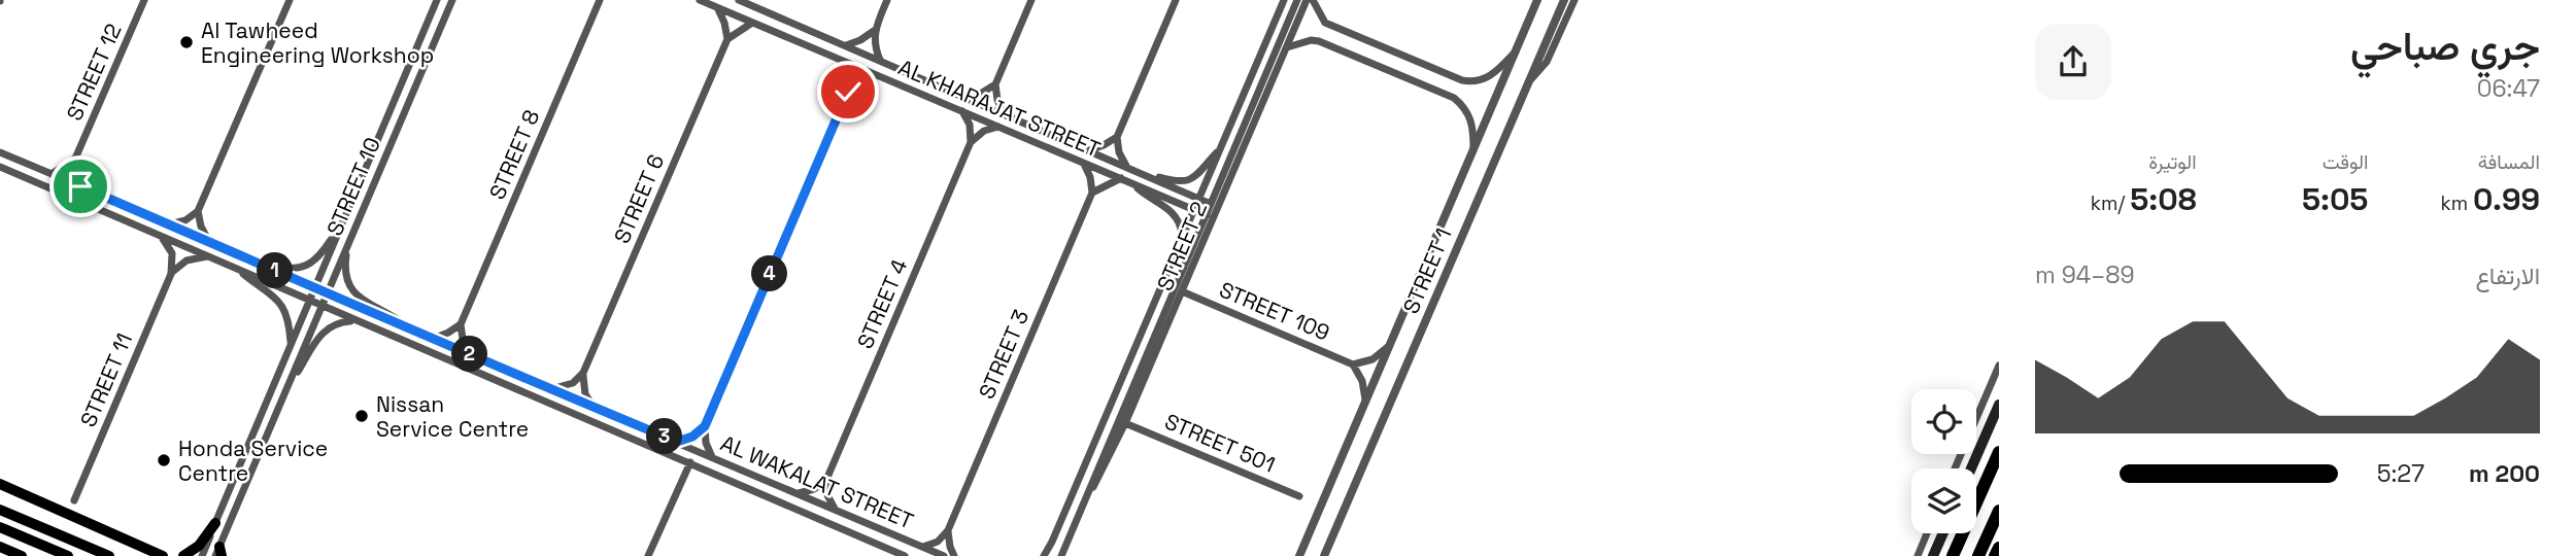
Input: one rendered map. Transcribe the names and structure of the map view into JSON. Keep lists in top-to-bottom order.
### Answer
{
  "streets": {
    "street": [
      "STREET 12",
      "AL KHARAJAT STREET",
      "STREET 8",
      "STREET 10",
      "STREET 6",
      "STREET 2",
      "STREET 1",
      "STREET 4",
      "STREET 109",
      "STREET 3",
      "STREET 11",
      "STREET 501",
      "AL WAKALAT STREET"
    ]
  },
  "crossings": [
    ["AL KHARAJAT STREET", "STREET 2"],
    ["STREET 10", "AL WAKALAT STREET"],
    ["STREET 2", "STREET 109"],
    ["STREET 2", "STREET 501"]
  ],
  "places": ["Al Tawheed Engineering Workshop", "Nissan Service Centre", "Honda Service Centre"],
  "page": {
    "heading": ["جري صباحي", "06:47"],
    "stats": [
      ["المسافة", "0.99 km"],
      ["الوقت", "5:05"],
      ["الوتيرة", "5:08 /km"]
    ],
    "chart": ["الارتفاع", "89–94 m"],
    "pins": [
      "1",
      "4",
      "2",
      "3"
    ],
    "list": [
      {
        "name": "200 m",
        "note": "5:27"
      }
    ]
  }
}
